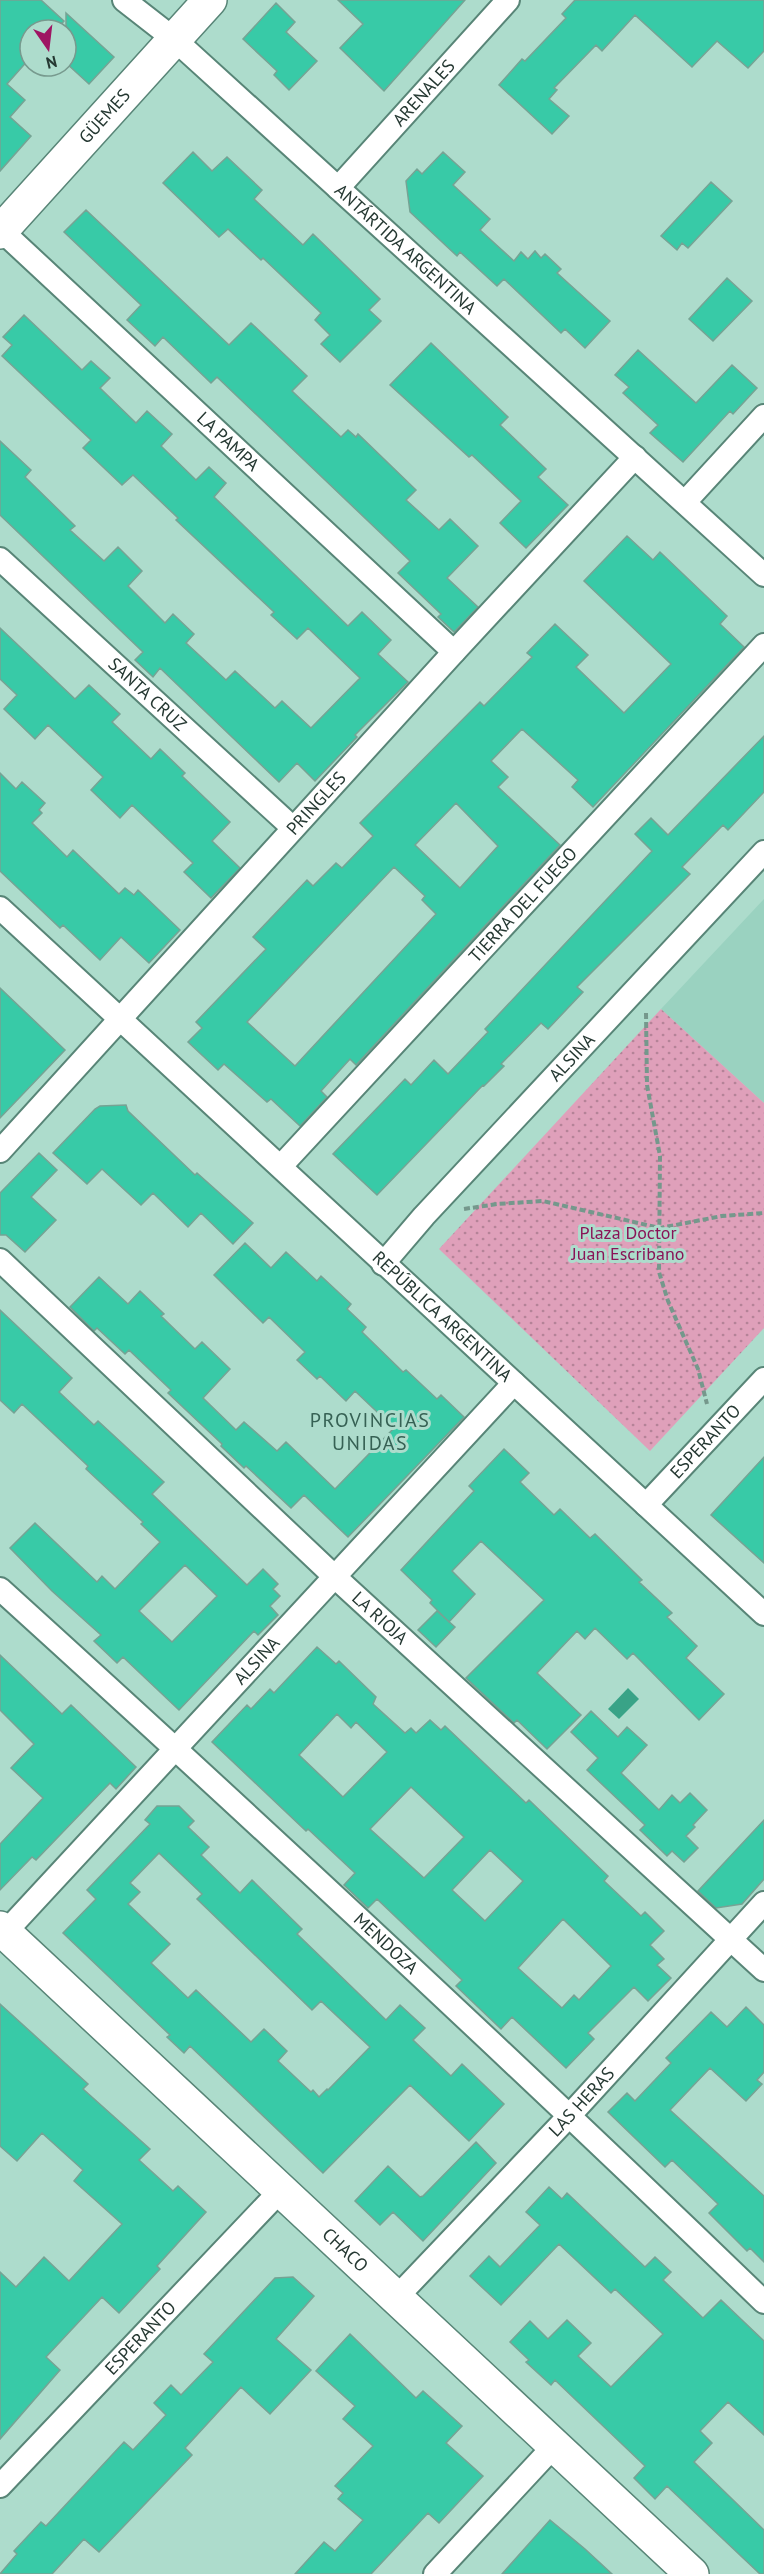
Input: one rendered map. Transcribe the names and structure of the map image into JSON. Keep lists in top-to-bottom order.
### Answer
{
  "streets": {
    "main road": ["GÜEMES", "CHACO"],
    "street": [
      "ARENALES",
      "ANTÁRTIDA ARGENTINA",
      "LA PAMPA",
      "SANTA CRUZ",
      "PRINGLES",
      "TIERRA DEL FUEGO",
      "ALSINA",
      "REPÚBLICA ARGENTINA",
      "ESPERANTO",
      "LA RIOJA",
      "MENDOZA",
      "LAS HERAS"
    ]
  },
  "crossings": [
    ["ARENALES", "ANTÁRTIDA ARGENTINA"],
    ["GÜEMES", "ANTÁRTIDA ARGENTINA"],
    ["GÜEMES", "LA PAMPA"],
    ["ANTÁRTIDA ARGENTINA", "PRINGLES"],
    ["LA PAMPA", "PRINGLES"],
    ["SANTA CRUZ", "PRINGLES"],
    ["PRINGLES", "REPÚBLICA ARGENTINA"],
    ["TIERRA DEL FUEGO", "REPÚBLICA ARGENTINA"],
    ["ALSINA", "REPÚBLICA ARGENTINA"],
    ["ALSINA", "LA RIOJA"],
    ["ALSINA", "MENDOZA"],
    ["ALSINA", "CHACO"],
    ["REPÚBLICA ARGENTINA", "ESPERANTO"],
    ["ESPERANTO", "CHACO"],
    ["LA RIOJA", "LAS HERAS"],
    ["MENDOZA", "LAS HERAS"],
    ["LAS HERAS", "CHACO"]
  ],
  "districts": ["PROVINCIAS UNIDAS"],
  "parks": ["Plaza Doctor Juan Escribano"],
  "north": "bottom"
}
